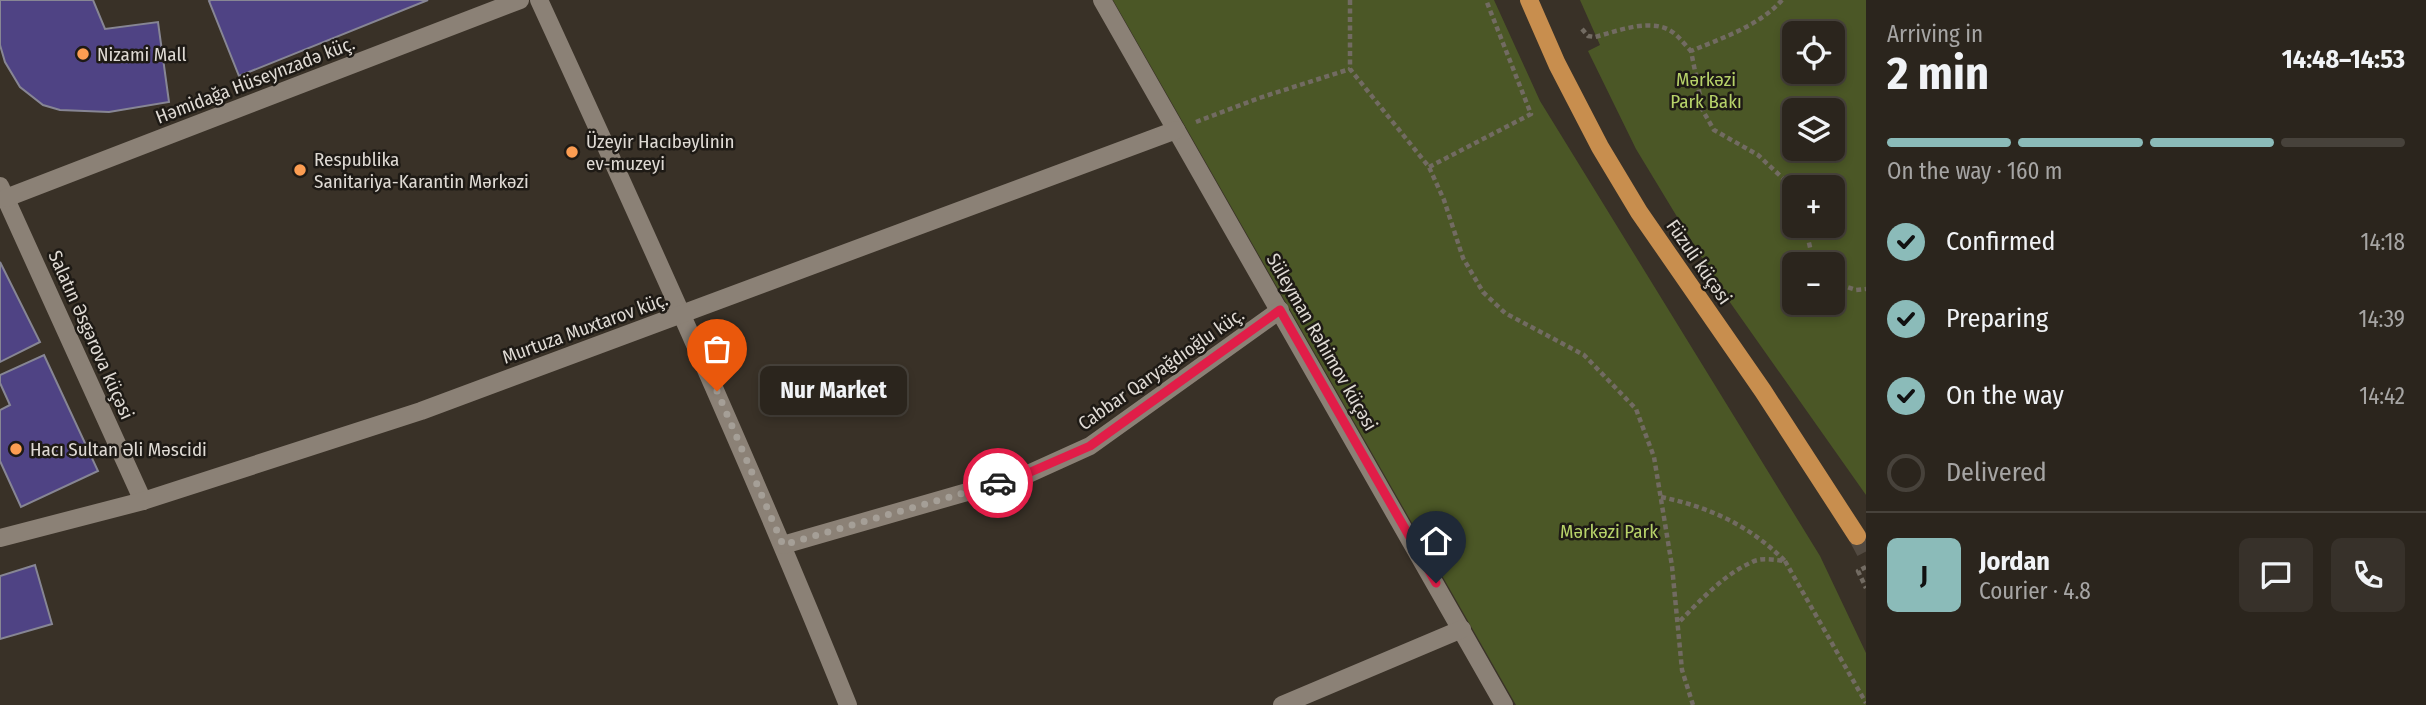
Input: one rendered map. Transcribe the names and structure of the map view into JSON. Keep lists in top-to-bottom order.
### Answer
{
  "streets": {
    "main road": ["Füzuli küçəsi"],
    "street": [
      "Həmidağa Hüseynzadə küç.",
      "Murtuza Muxtarov küç.",
      "Salatın Əsgərova küçəsi",
      "Süleyman Rəhimov küçəsi",
      "Cabbar Qaryağdıoğlu küç."
    ]
  },
  "crossings": [
    ["Həmidağa Hüseynzadə küç.", "Salatın Əsgərova küçəsi"],
    ["Murtuza Muxtarov küç.", "Salatın Əsgərova küçəsi"],
    ["Murtuza Muxtarov küç.", "Süleyman Rəhimov küçəsi"],
    ["Süleyman Rəhimov küçəsi", "Cabbar Qaryağdıoğlu küç."]
  ],
  "parks": ["Mərkəzi Park Bakı", "Mərkəzi Park"],
  "places": [
    "Nizami Mall",
    "Üzeyir Hacıbəylinin ev-muzeyi",
    "Respublika Sanitariya-Karantin Mərkəzi",
    "Nur Market",
    "Hacı Sultan Əli Məscidi"
  ],
  "page": {
    "heading": ["2 min", "Arriving in", "14:48–14:53"],
    "panel": ["Jordan", "Courier · 4.8"],
    "map_buttons": ["+", "−"],
    "bar": "On the way · 160 m",
    "list": [
      ["Confirmed", "14:18"],
      ["Preparing", "14:39"],
      ["On the way", "14:42"],
      "Delivered"
    ],
    "bubble": "Nur Market",
    "round": "J"
  }
}
